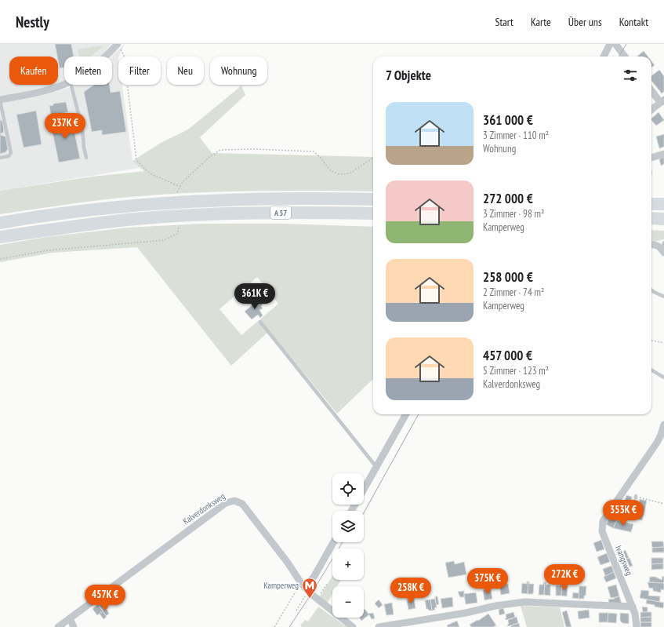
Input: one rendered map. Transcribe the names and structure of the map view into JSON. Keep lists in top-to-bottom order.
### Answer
{
  "streets": {
    "highway": ["A 57"],
    "street": ["Kalverdonksweg", "Ivangsweg"]
  },
  "places": {
    "metro station": ["Kamperweg"]
  },
  "page": {
    "header": "Nestly",
    "nav": [
      "Start",
      "Karte",
      "Über uns",
      "Kontakt"
    ],
    "chip": [
      "Kaufen",
      "Mieten",
      "Filter",
      "Neu",
      "Wohnung"
    ],
    "heading": "7 Objekte",
    "list": [
      {
        "name": "361 000 €",
        "note": "3 Zimmer · 110 m² · Wohnung"
      },
      {
        "name": "272 000 €",
        "note": "3 Zimmer · 98 m² · Kamperweg"
      },
      {
        "name": "258 000 €",
        "note": "2 Zimmer · 74 m² · Kamperweg"
      },
      {
        "name": "457 000 €",
        "note": "5 Zimmer · 123 m² · Kalverdonksweg"
      }
    ],
    "price": [
      "237K €",
      "361K €",
      "353K €",
      "272K €",
      "375K €",
      "258K €",
      "457K €"
    ],
    "map_buttons": ["+", "−"]
  }
}
